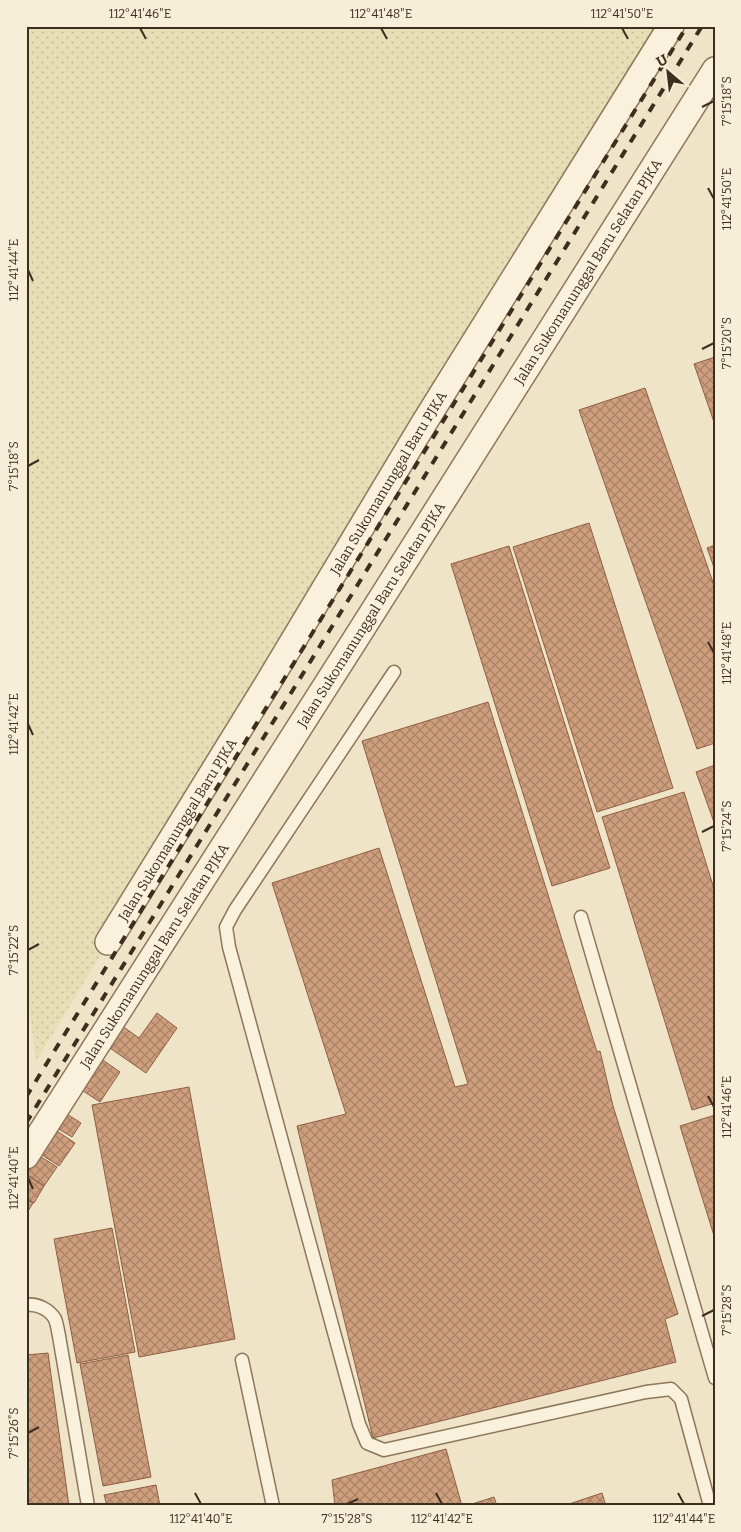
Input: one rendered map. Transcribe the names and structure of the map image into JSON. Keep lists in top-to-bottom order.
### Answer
{
  "streets": {
    "street": ["Jalan Sukomanunggal Baru Selatan PJKA", "Jalan Sukomanunggal Baru PJKA"]
  },
  "north": "top left",
  "coordinates": [
    "112°41'46\"E",
    "112°41'48\"E",
    "112°41'50\"E",
    "7°15'18\"S",
    "112°41'44\"E",
    "7°15'20\"S",
    "112°41'42\"E",
    "7°15'24\"S",
    "7°15'22\"S",
    "112°41'40\"E",
    "7°15'28\"S",
    "7°15'26\"S"
  ]
}
